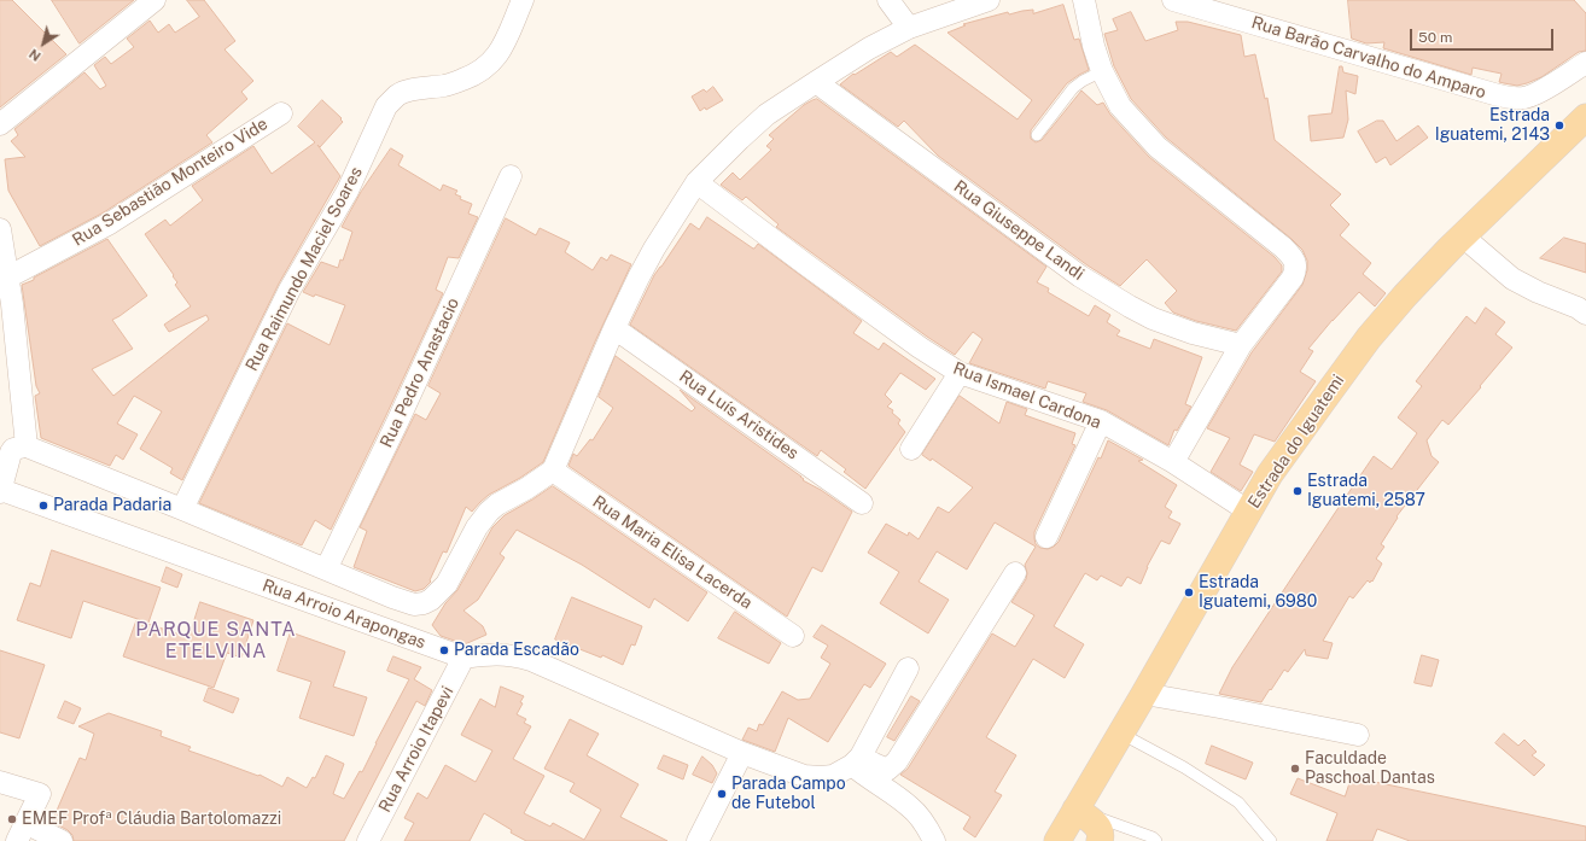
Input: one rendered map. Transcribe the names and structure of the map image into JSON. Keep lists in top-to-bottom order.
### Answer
{
  "streets": {
    "main road": ["Estrada do Iguatemi"],
    "street": [
      "Rua Barão Carvalho do Amparo",
      "Rua Sebastião Monteiro Vide",
      "Rua Giuseppe Landi",
      "Rua Raimundo Maciel Soares",
      "Rua Pedro Anastacio",
      "Rua Ismael Cardona",
      "Rua Luís Aristides",
      "Rua Maria Elisa Lacerda",
      "Rua Arroio Arapongas",
      "Rua Arroio Itapevi"
    ]
  },
  "crossings": [
    ["Rua Ismael Cardona", "Estrada do Iguatemi"],
    ["Rua Arroio Arapongas", "Rua Arroio Itapevi"]
  ],
  "districts": ["PARQUE SANTA ETELVINA"],
  "places": [
    "Estrada Iguatemi, 2143",
    "Estrada Iguatemi, 2587",
    "Parada Padaria",
    "Estrada Iguatemi, 6980",
    "Parada Escadão",
    "Faculdade Paschoal Dantas",
    "Parada Campo de Futebol",
    "EMEF Profª Cláudia Bartolomazzi"
  ],
  "scale_bar": "50 m",
  "north": "bottom left"
}
